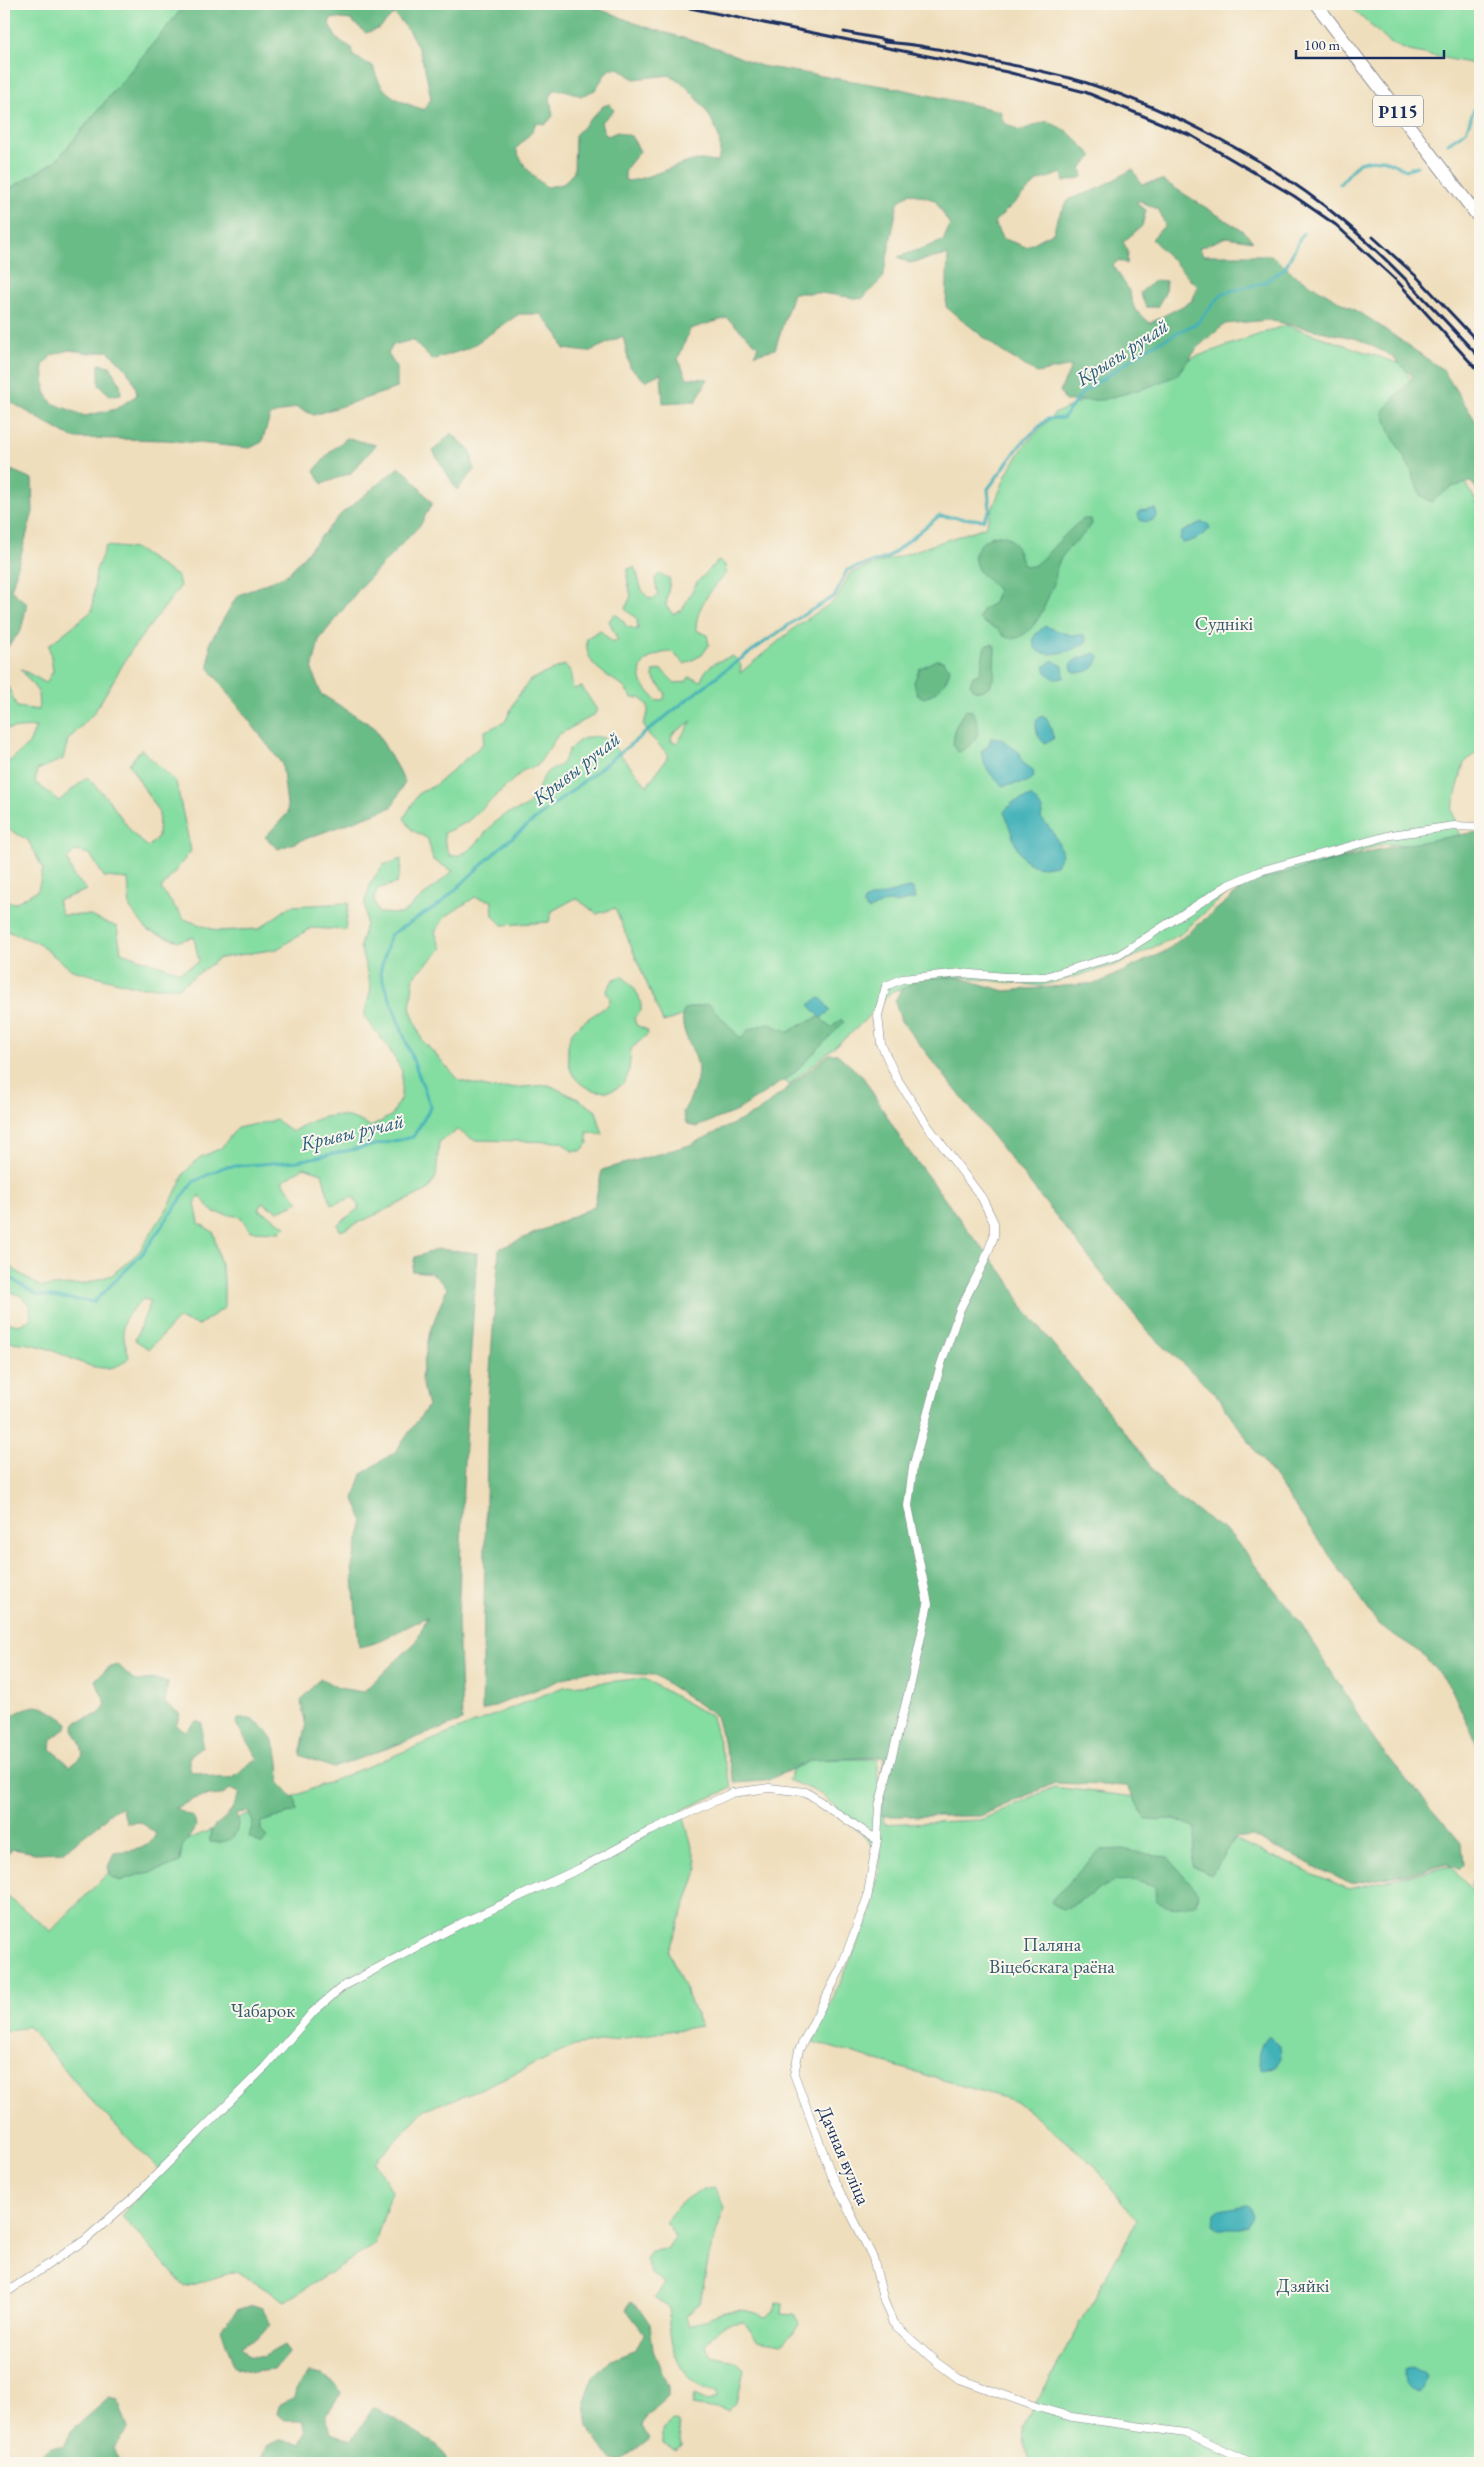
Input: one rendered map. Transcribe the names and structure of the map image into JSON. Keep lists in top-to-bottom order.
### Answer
{
  "streets": {
    "main road": ["Р115"],
    "street": ["Дачная вуліца"]
  },
  "water": ["Крывы ручай"],
  "parks": [
    "Суднікі",
    "Паляна Віцебскага раёна",
    "Чабарок",
    "Дзяйкі"
  ],
  "scale_bar": "100 m"
}
